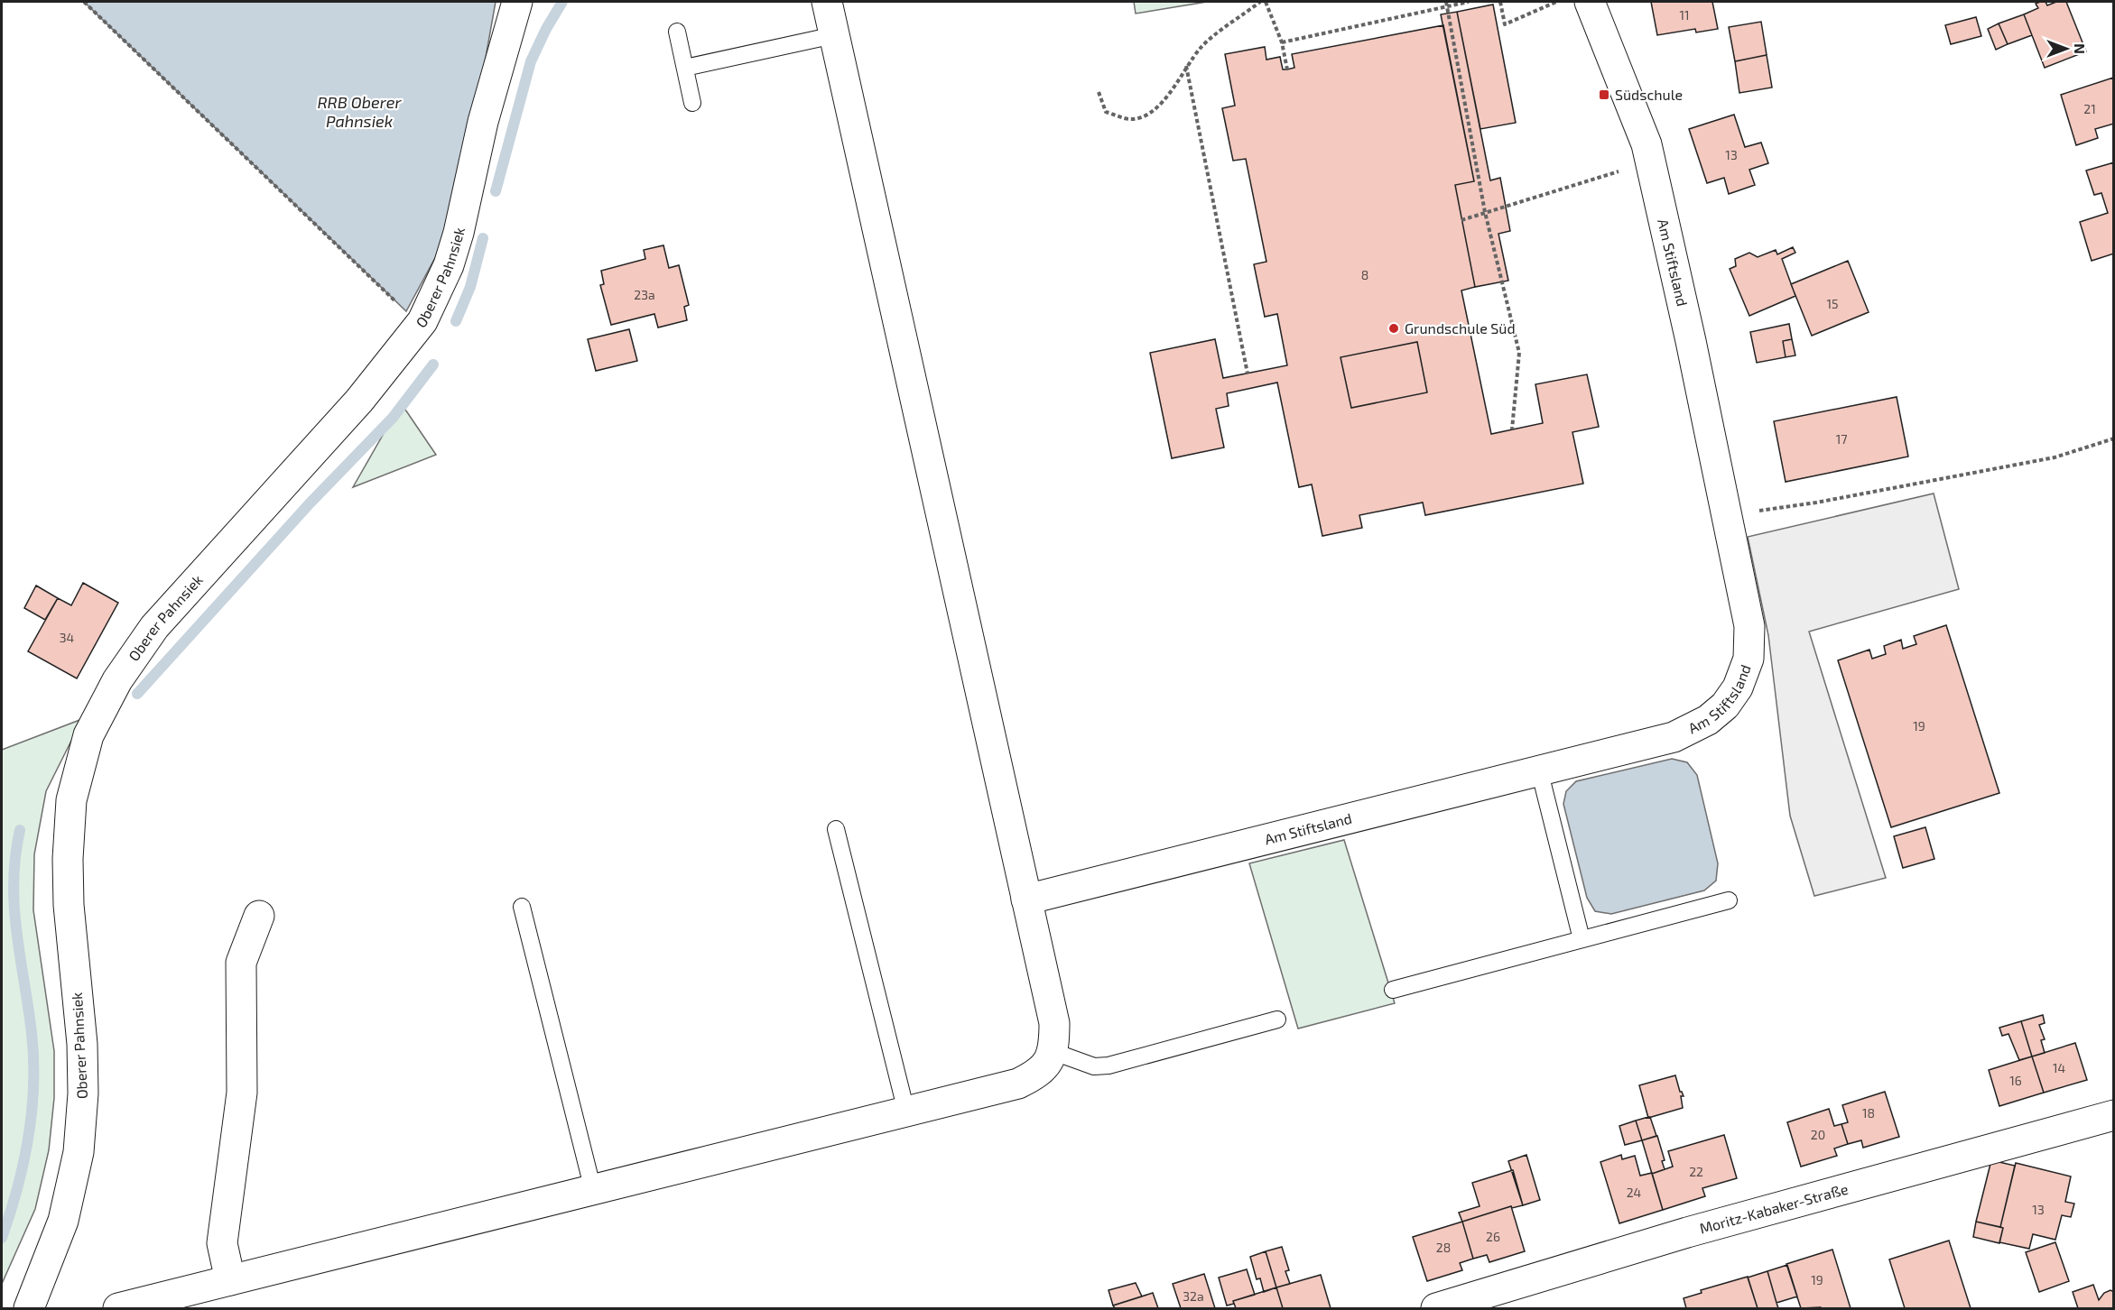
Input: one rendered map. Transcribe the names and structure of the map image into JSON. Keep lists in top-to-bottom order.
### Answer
{
  "streets": {
    "street": ["Am Stiftsland", "Oberer Pahnsiek", "Moritz-Kabaker-Straße"]
  },
  "water": ["RRB Oberer Pahnsiek"],
  "places": {
    "transit": ["Südschule"],
    "other": ["Grundschule Süd"]
  },
  "house_numbers": [
    "11",
    "21",
    "13",
    "8",
    "23a",
    "15",
    "17",
    "34",
    "19",
    "14",
    "16",
    "18",
    "20",
    "22",
    "24",
    "13",
    "26",
    "28",
    "19",
    "32a"
  ],
  "north": "right"
}
